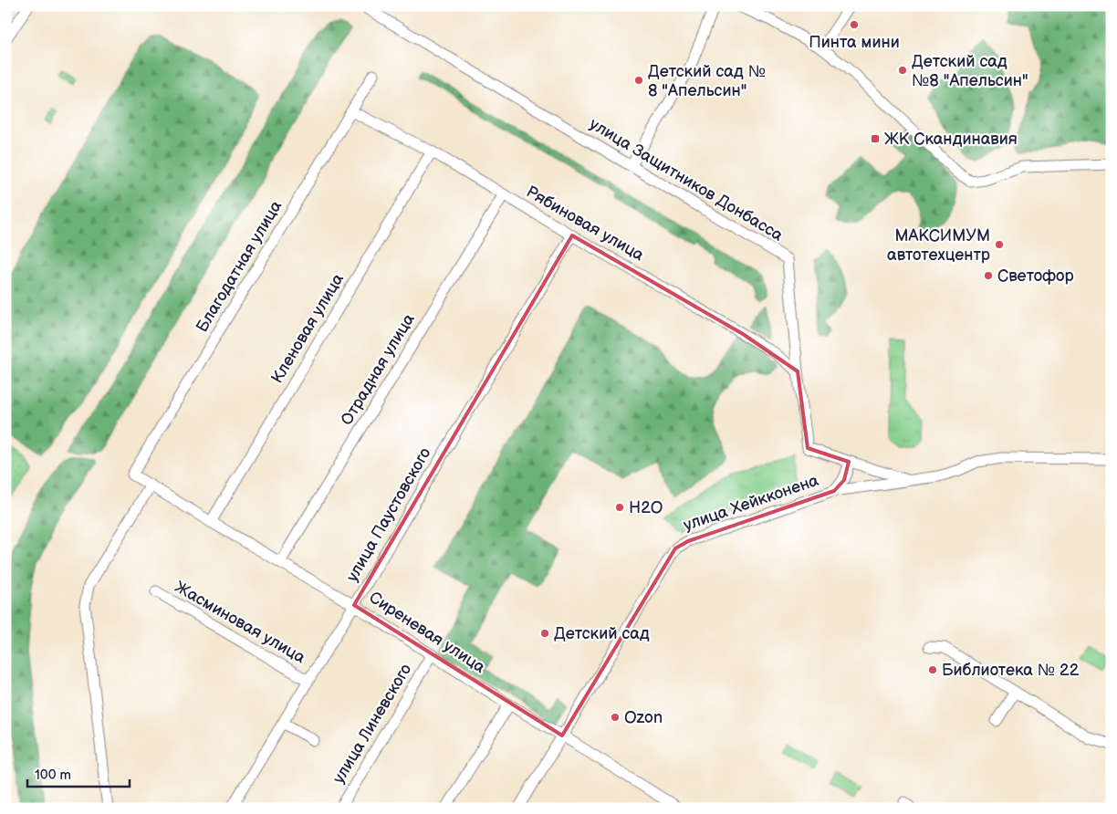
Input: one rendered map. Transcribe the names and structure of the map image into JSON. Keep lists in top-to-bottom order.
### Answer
{
  "streets": {
    "street": [
      "улица Защитников Донбасса",
      "Рябиновая улица",
      "Благодатная улица",
      "Кленовая улица",
      "Отрадная улица",
      "улица Хейкконена",
      "улица Паустовского",
      "Жасминовая улица",
      "Сиреневая улица",
      "улица Линевского"
    ]
  },
  "crossings": [
    ["улица Защитников Донбасса", "Рябиновая улица"],
    ["улица Защитников Донбасса", "улица Хейкконена"],
    ["Рябиновая улица", "Благодатная улица"],
    ["Рябиновая улица", "Кленовая улица"],
    ["Рябиновая улица", "Отрадная улица"],
    ["Рябиновая улица", "улица Паустовского"],
    ["Благодатная улица", "Сиреневая улица"],
    ["Кленовая улица", "Сиреневая улица"],
    ["Отрадная улица", "Сиреневая улица"],
    ["улица Хейкконена", "Сиреневая улица"],
    ["улица Паустовского", "Жасминовая улица"],
    ["улица Паустовского", "Сиреневая улица"],
    ["Сиреневая улица", "улица Линевского"]
  ],
  "places": {
    "other": [
      "Пинта мини",
      "Детский сад №8 \"Апельсин\"",
      "Детский сад № 8 \"Апельсин\"",
      "МАКСИМУМ автотехцентр",
      "Светофор",
      "H2O",
      "Детский сад",
      "Библиотека № 22",
      "Ozon"
    ],
    "transit": ["ЖК Скандинавия"]
  },
  "scale_bar": "100 m"
}
